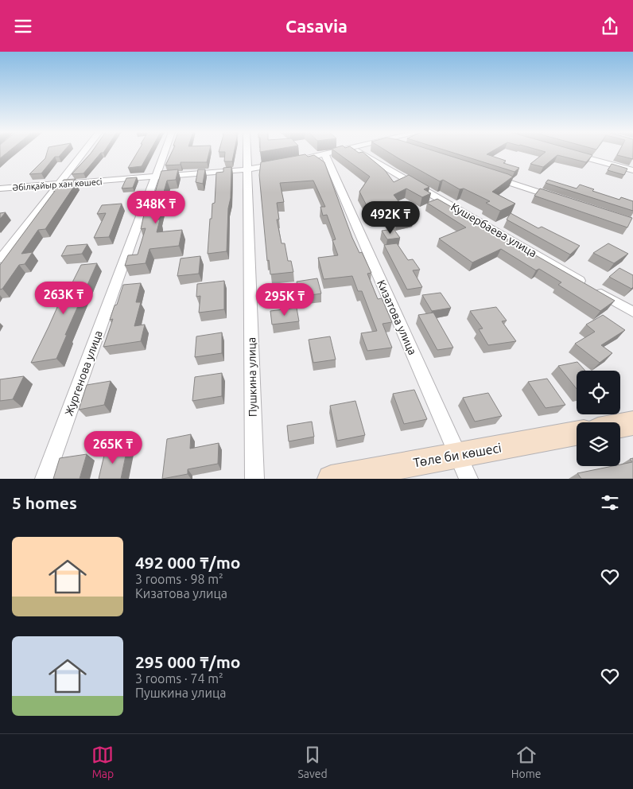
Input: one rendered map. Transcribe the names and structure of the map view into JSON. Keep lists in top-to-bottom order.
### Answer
{
  "streets": {
    "street": [
      "Әбілқайыр хан көшесі",
      "Кушербаева улица",
      "Кизатова улица",
      "Жургенова улица",
      "Пушкина улица",
      "Төле би көшесі"
    ]
  },
  "crossings": [
    ["Әбілқайыр хан көшесі", "Жургенова улица"],
    ["Әбілқайыр хан көшесі", "Пушкина улица"],
    ["Кизатова улица", "Төле би көшесі"]
  ],
  "page": {
    "header": "Casavia",
    "price": [
      "348K ₸",
      "492K ₸",
      "263K ₸",
      "295K ₸",
      "265K ₸"
    ],
    "heading": "5 homes",
    "list": [
      {
        "name": "492 000 ₸/mo",
        "note": "3 rooms · 98 m² · Кизатова улица"
      },
      {
        "name": "295 000 ₸/mo",
        "note": "3 rooms · 74 m² · Пушкина улица"
      }
    ],
    "tabs": ["Map", "Saved", "Home"]
  }
}
